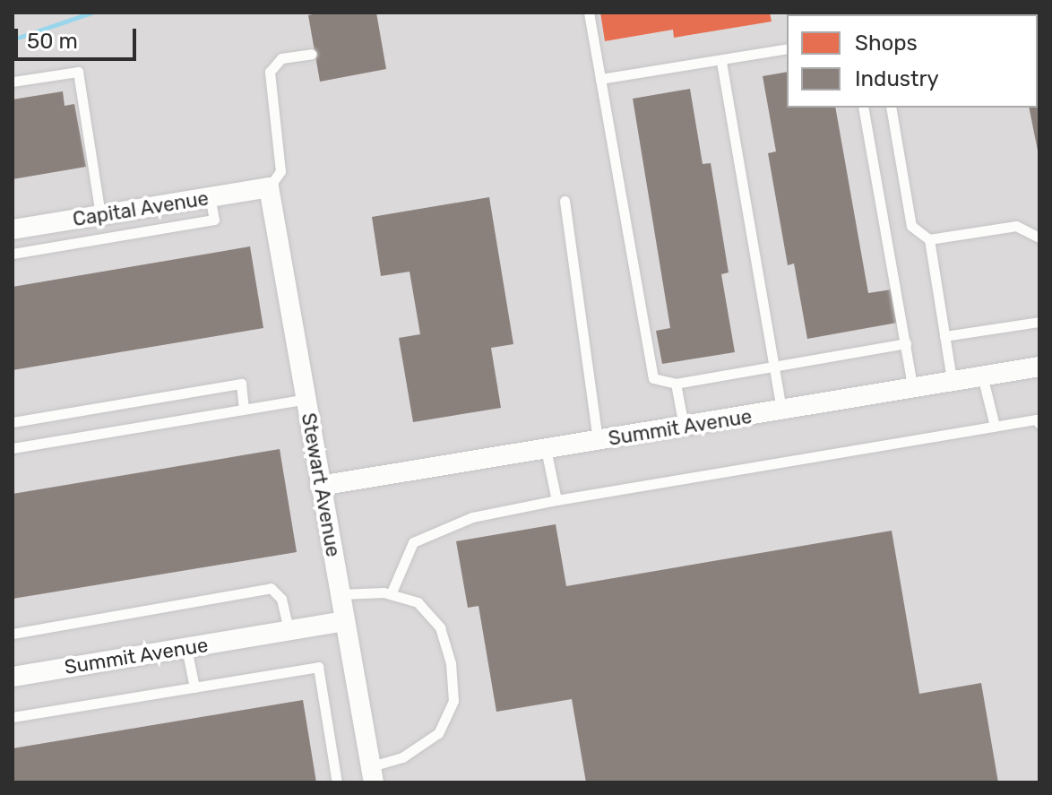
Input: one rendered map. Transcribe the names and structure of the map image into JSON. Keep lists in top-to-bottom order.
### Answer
{
  "streets": {
    "street": ["Capital Avenue", "Summit Avenue", "Stewart Avenue"]
  },
  "crossings": [
    ["Capital Avenue", "Stewart Avenue"],
    ["Summit Avenue", "Stewart Avenue"]
  ],
  "legend": ["Shops", "Industry"],
  "scale_bar": "50 m"
}
